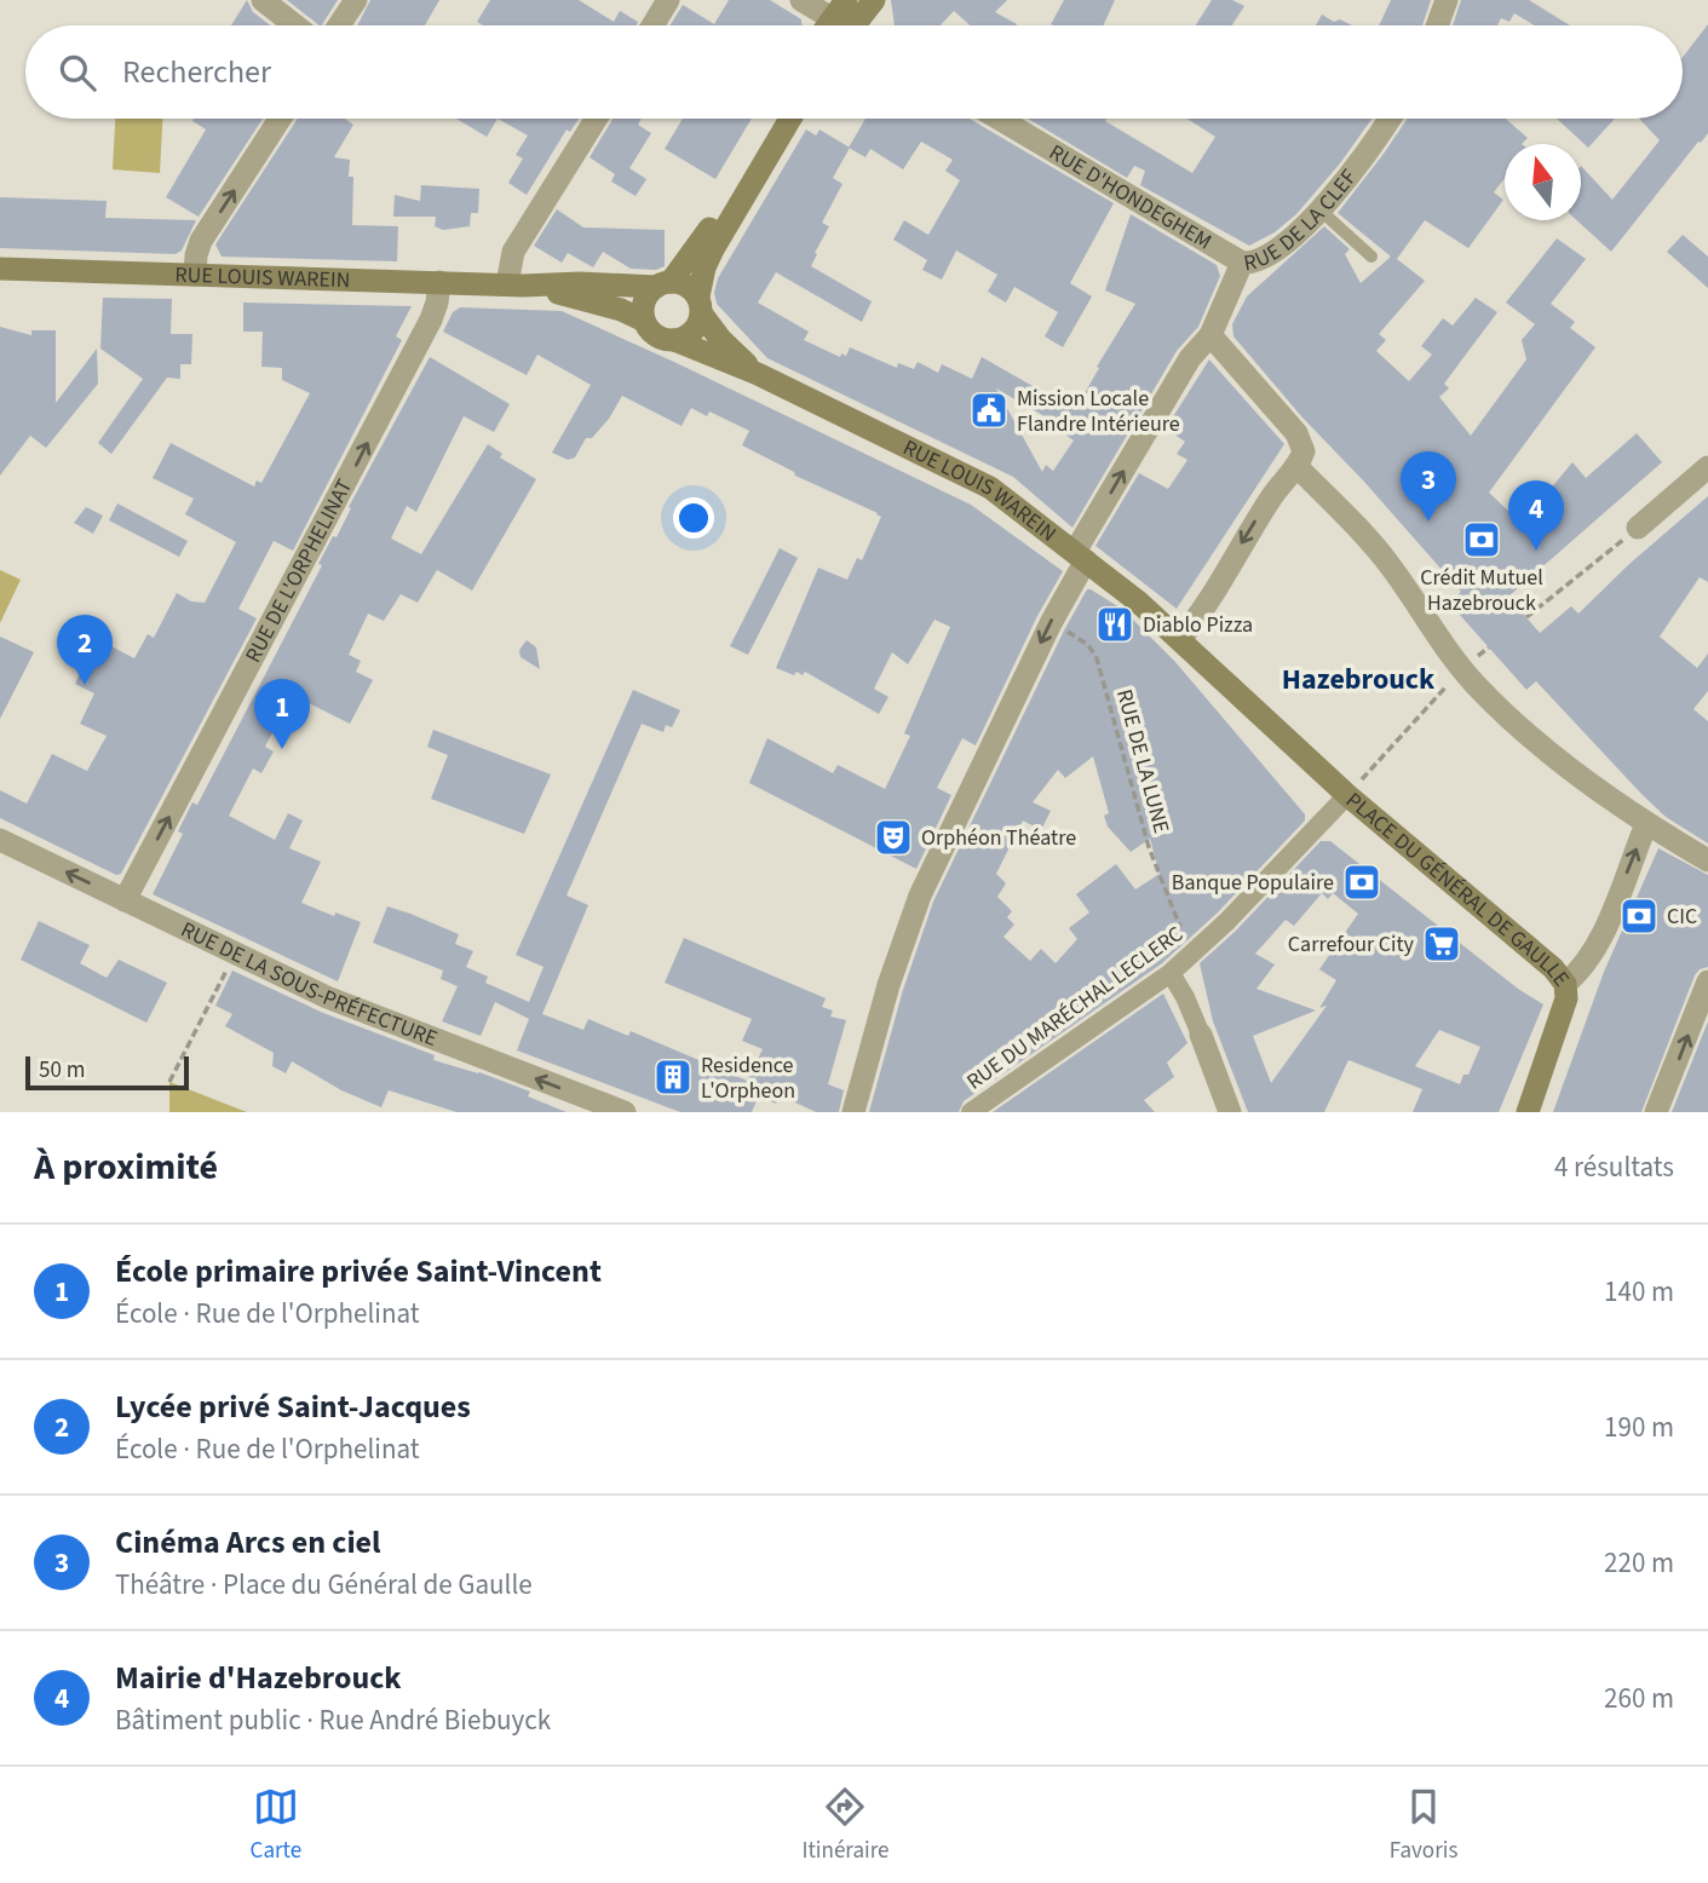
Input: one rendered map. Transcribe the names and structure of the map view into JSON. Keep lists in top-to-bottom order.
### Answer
{
  "streets": {
    "main road": ["RUE LOUIS WAREIN", "PLACE DU GÉNÉRAL DE GAULLE"],
    "street": [
      "RUE D'HONDEGHEM",
      "RUE DE LA CLEF",
      "RUE DE L'ORPHELINAT",
      "RUE DE LA SOUS-PRÉFECTURE",
      "RUE DU MARÉCHAL LECLERC"
    ],
    "path": ["RUE DE LA LUNE"]
  },
  "crossings": [
    ["RUE D'HONDEGHEM", "RUE DE LA CLEF"],
    ["RUE DE LA CLEF", "RUE LOUIS WAREIN"],
    ["RUE DE LA CLEF", "RUE DE LA LUNE"],
    ["RUE LOUIS WAREIN", "RUE DE L'ORPHELINAT"],
    ["RUE LOUIS WAREIN", "PLACE DU GÉNÉRAL DE GAULLE"],
    ["RUE DE L'ORPHELINAT", "RUE DE LA SOUS-PRÉFECTURE"],
    ["PLACE DU GÉNÉRAL DE GAULLE", "RUE DU MARÉCHAL LECLERC"]
  ],
  "one_way": ["RUE DE L'ORPHELINAT", "RUE DE LA SOUS-PRÉFECTURE"],
  "districts": ["Hazebrouck"],
  "places": {
    "public building": ["Mission Locale Flandre Intérieure"],
    "bank": ["Crédit Mutuel Hazebrouck", "Banque Populaire", "CIC"],
    "restaurant": ["Diablo Pizza"],
    "theatre": ["Orphéon Théatre"],
    "supermarket": ["Carrefour City"],
    "building": ["Residence L'Orpheon"]
  },
  "scale_bar": "50 m",
  "north": "top",
  "page": {
    "search": "Rechercher",
    "pins": [
      "3",
      "4",
      "2",
      "1"
    ],
    "scale": "50 m",
    "heading": ["À proximité", "4 résultats"],
    "list": [
      {
        "mark": "1",
        "name": "École primaire privée Saint-Vincent",
        "note": "École · Rue de l'Orphelinat",
        "value": "140 m"
      },
      {
        "mark": "2",
        "name": "Lycée privé Saint-Jacques",
        "note": "École · Rue de l'Orphelinat",
        "value": "190 m"
      },
      {
        "mark": "3",
        "name": "Cinéma Arcs en ciel",
        "note": "Théâtre · Place du Général de Gaulle",
        "value": "220 m"
      },
      {
        "mark": "4",
        "name": "Mairie d'Hazebrouck",
        "note": "Bâtiment public · Rue André Biebuyck",
        "value": "260 m"
      }
    ],
    "nav": ["Carte", "Itinéraire", "Favoris"]
  }
}
